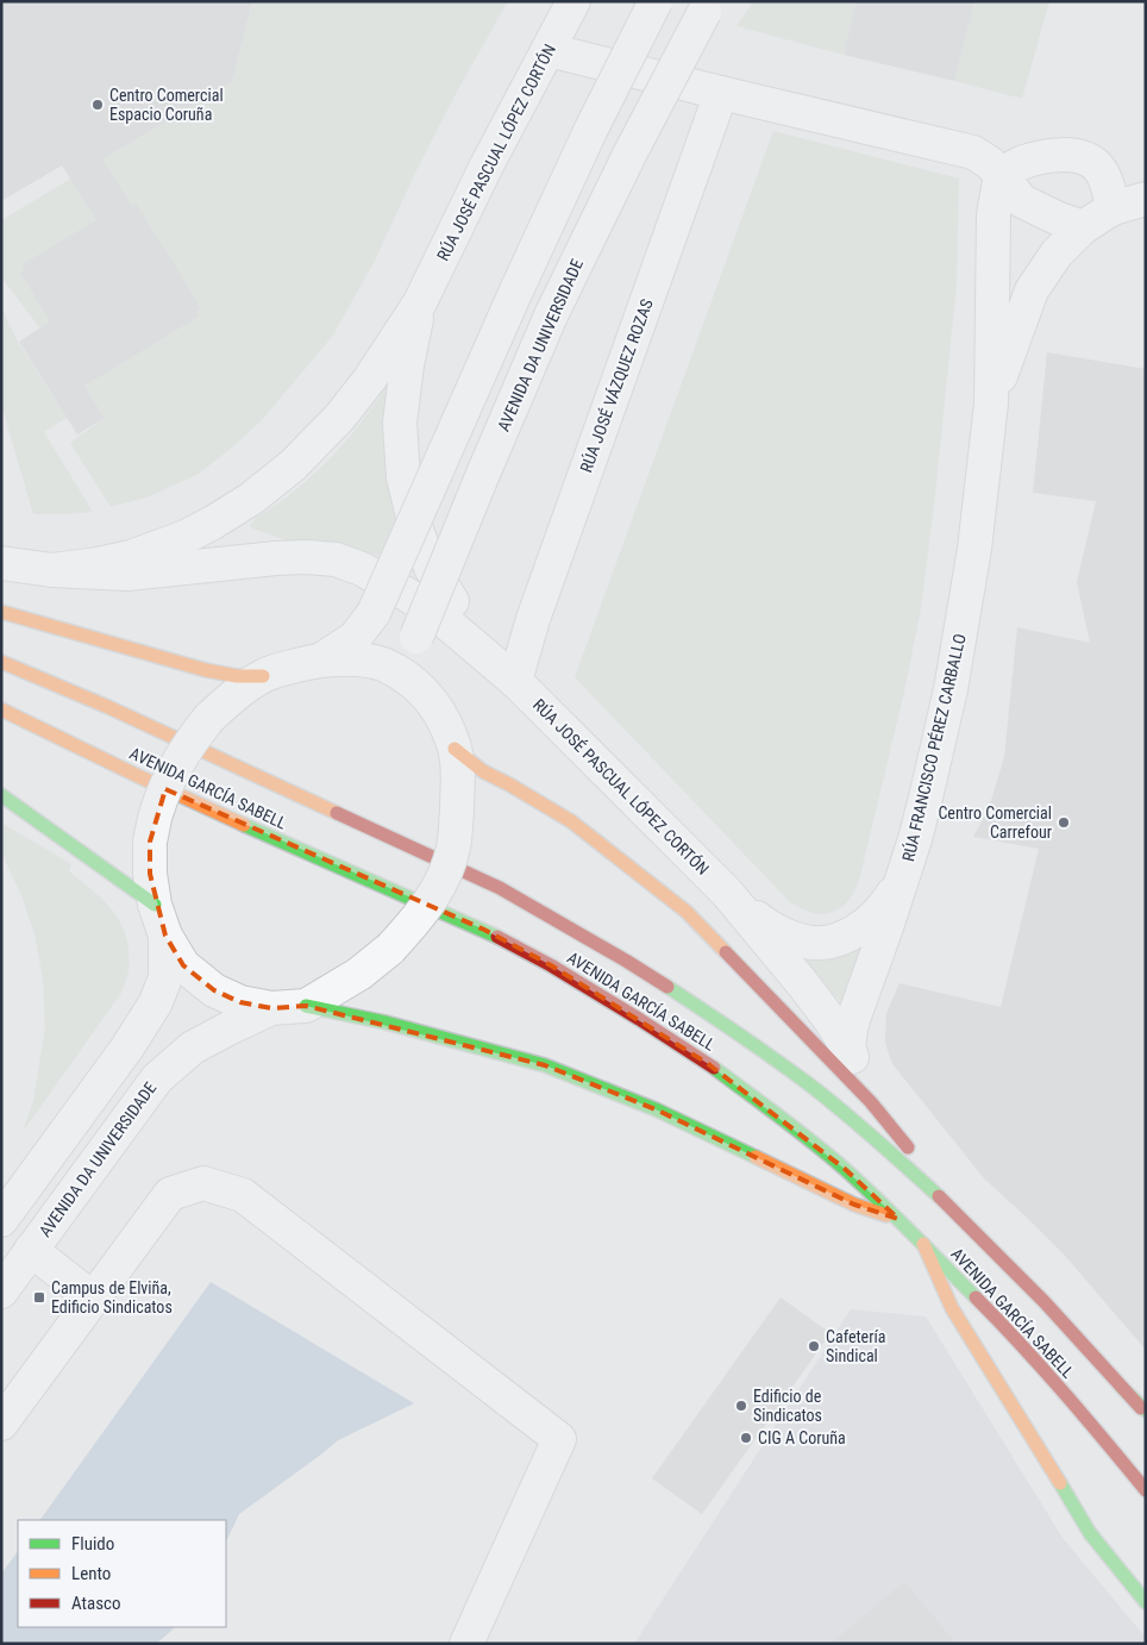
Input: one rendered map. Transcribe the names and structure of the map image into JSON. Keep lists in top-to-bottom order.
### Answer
{
  "streets": {
    "main road": ["AVENIDA GARCÍA SABELL"],
    "street": [
      "RÚA JOSÉ PASCUAL LÓPEZ CORTÓN",
      "AVENIDA DA UNIVERSIDADE",
      "RÚA JOSÉ VÁZQUEZ ROZAS",
      "RÚA FRANCISCO PÉREZ CARBALLO"
    ]
  },
  "crossings": [
    ["RÚA JOSÉ PASCUAL LÓPEZ CORTÓN", "RÚA JOSÉ VÁZQUEZ ROZAS"],
    ["RÚA JOSÉ PASCUAL LÓPEZ CORTÓN", "RÚA FRANCISCO PÉREZ CARBALLO"]
  ],
  "places": {
    "other": [
      "Centro Comercial Espacio Coruña",
      "Centro Comercial Carrefour",
      "Cafetería Sindical",
      "Edificio de Sindicatos",
      "CIG A Coruña"
    ],
    "transit": ["Campus de Elviña, Edificio Sindicatos"]
  },
  "legend": ["Fluido", "Lento", "Atasco"]
}
